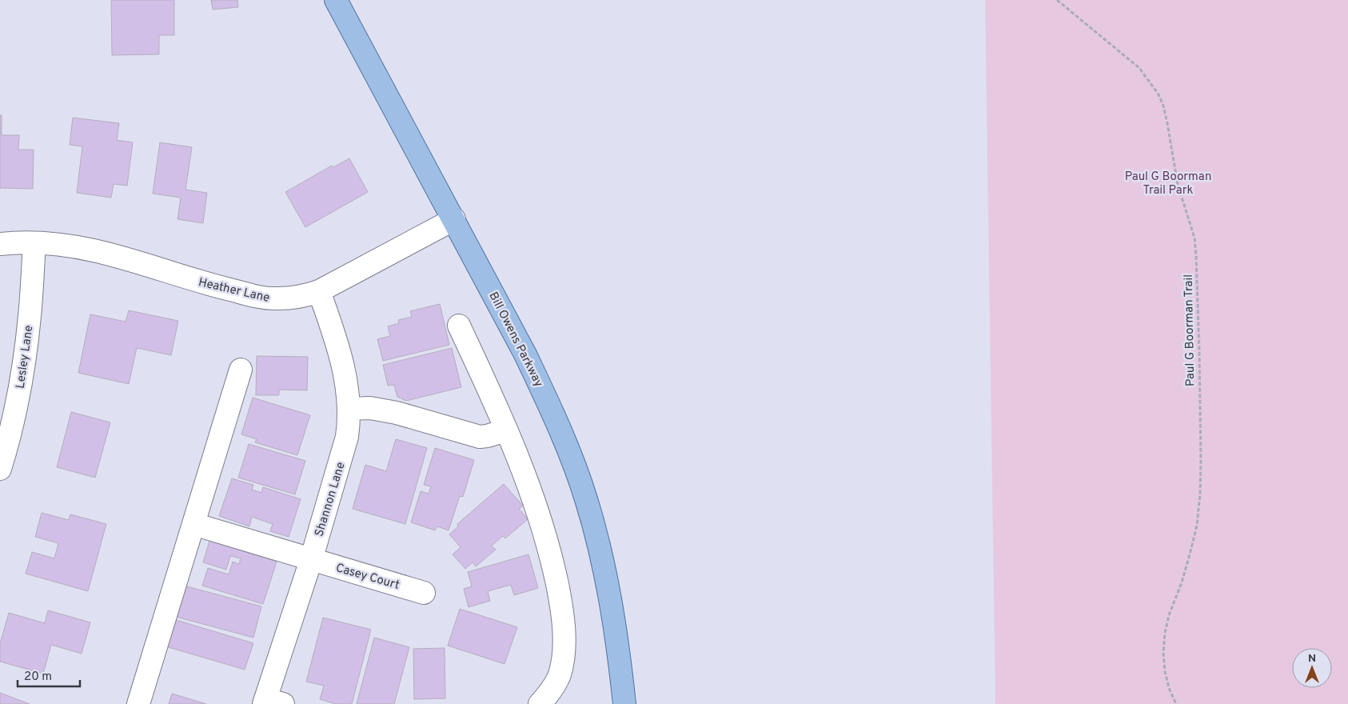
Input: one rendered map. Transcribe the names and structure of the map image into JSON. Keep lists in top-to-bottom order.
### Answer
{
  "streets": {
    "main road": ["Bill Owens Parkway"],
    "street": [
      "Heather Lane",
      "Lesley Lane",
      "Shannon Lane",
      "Casey Court"
    ],
    "path": ["Paul G Boorman Trail"]
  },
  "crossings": [
    ["Heather Lane", "Bill Owens Parkway"],
    ["Heather Lane", "Lesley Lane"],
    ["Heather Lane", "Shannon Lane"],
    ["Shannon Lane", "Casey Court"]
  ],
  "parks": ["Paul G Boorman Trail Park"],
  "scale_bar": "20 m",
  "north": "top"
}
